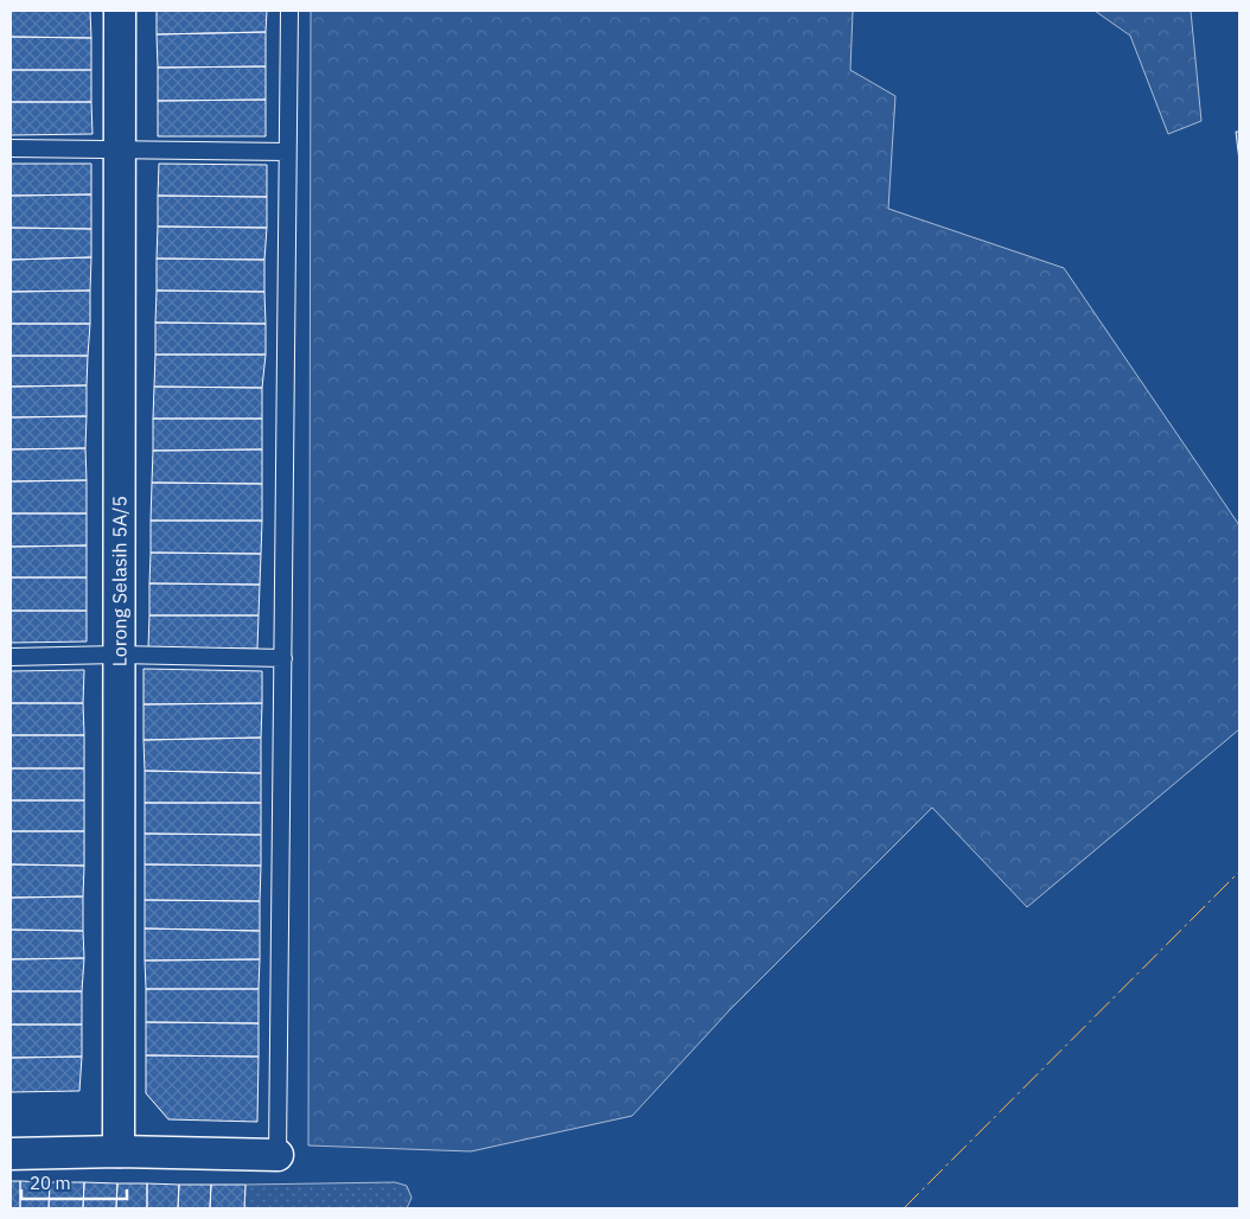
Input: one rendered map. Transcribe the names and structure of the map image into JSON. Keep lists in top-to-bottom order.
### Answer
{
  "streets": {
    "street": ["Lorong Selasih 5A/5"]
  },
  "scale_bar": "20 m"
}
